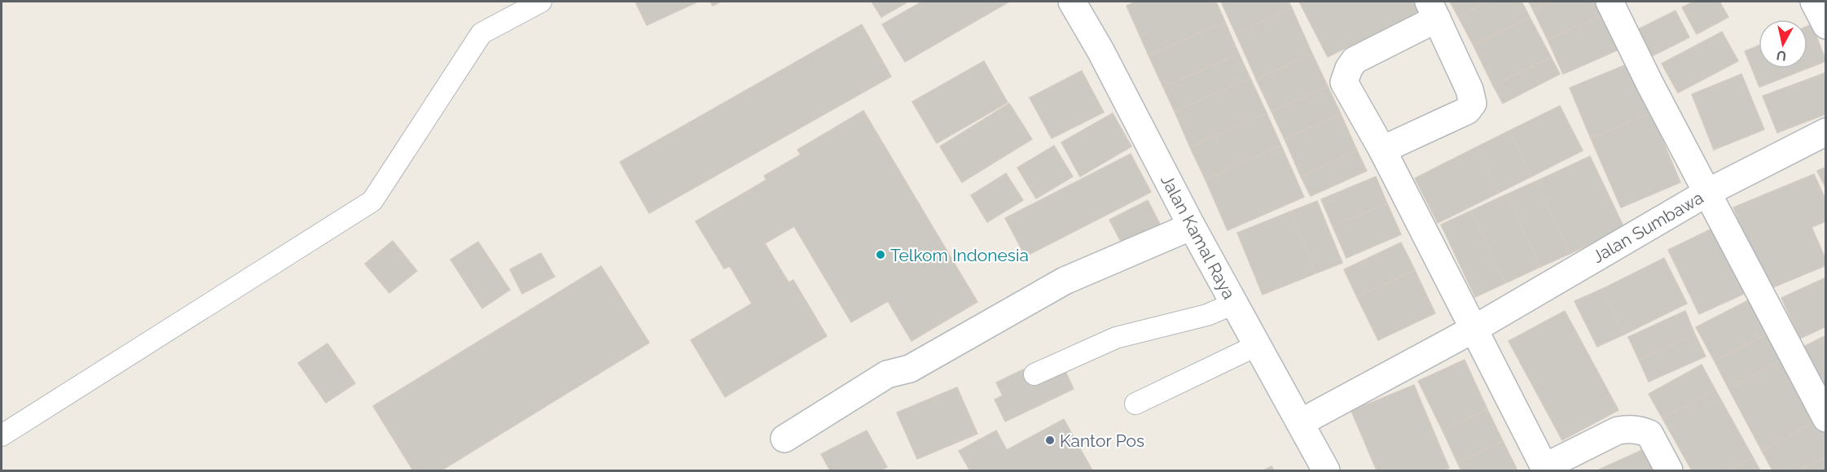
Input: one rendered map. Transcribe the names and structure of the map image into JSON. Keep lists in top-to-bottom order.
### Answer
{
  "streets": {
    "street": ["Jalan Sumbawa", "Jalan Kamal Raya"]
  },
  "crossings": [
    ["Jalan Sumbawa", "Jalan Kamal Raya"]
  ],
  "places": ["Telkom Indonesia", "Kantor Pos"],
  "north": "bottom"
}
